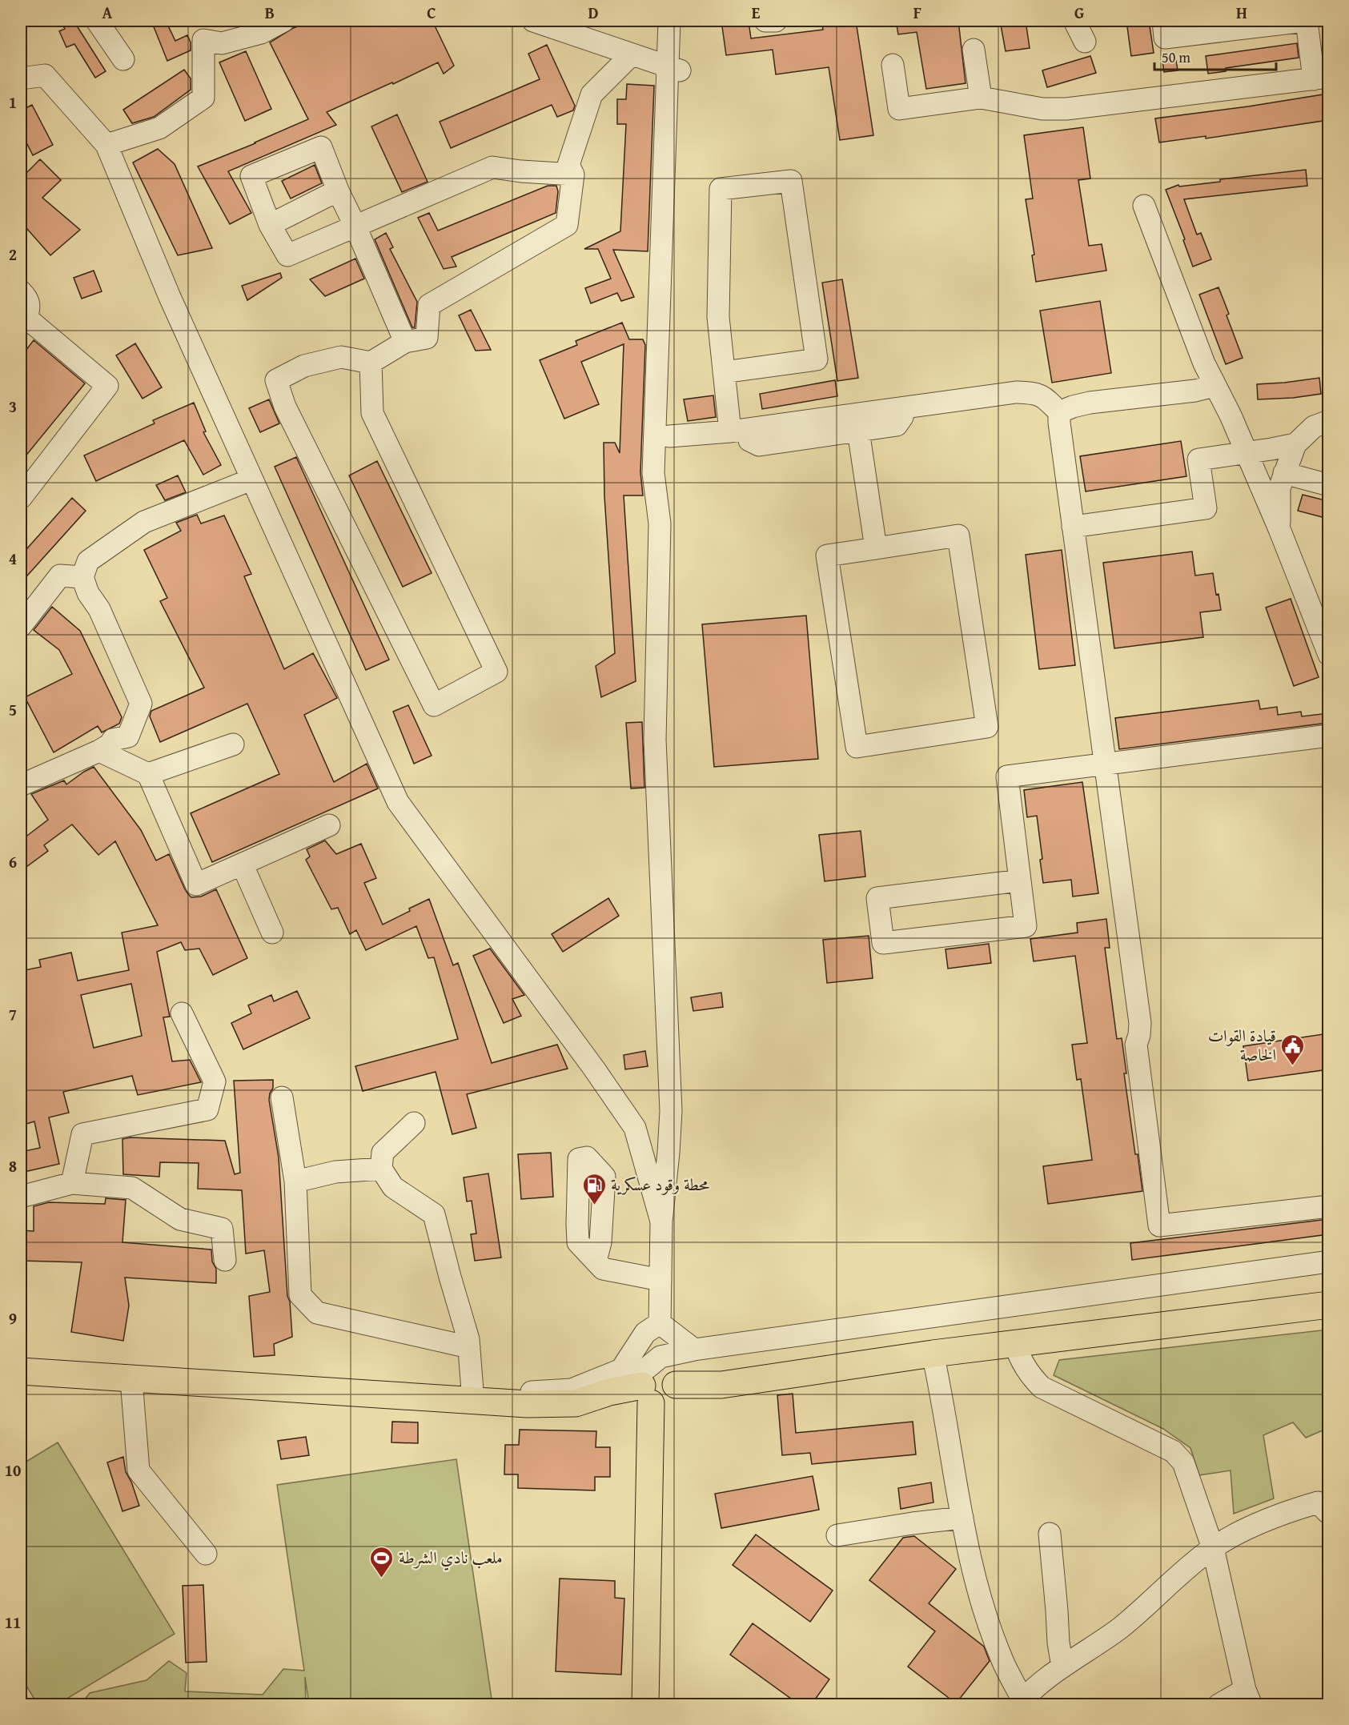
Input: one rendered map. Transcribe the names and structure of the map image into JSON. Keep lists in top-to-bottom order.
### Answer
{
  "places": {
    "public building": ["قيادة القوات الخاصة"],
    "fuel station": ["محطة وقود عسكرية"],
    "sports": ["ملعب نادي الشرطة"]
  },
  "scale_bar": "50 m",
  "grid": {
    "columns": [
      "A",
      "B",
      "C",
      "D",
      "E",
      "F",
      "G",
      "H"
    ],
    "rows": [
      "1",
      "2",
      "3",
      "4",
      "5",
      "6",
      "7",
      "8",
      "9",
      "10",
      "11"
    ]
  }
}
